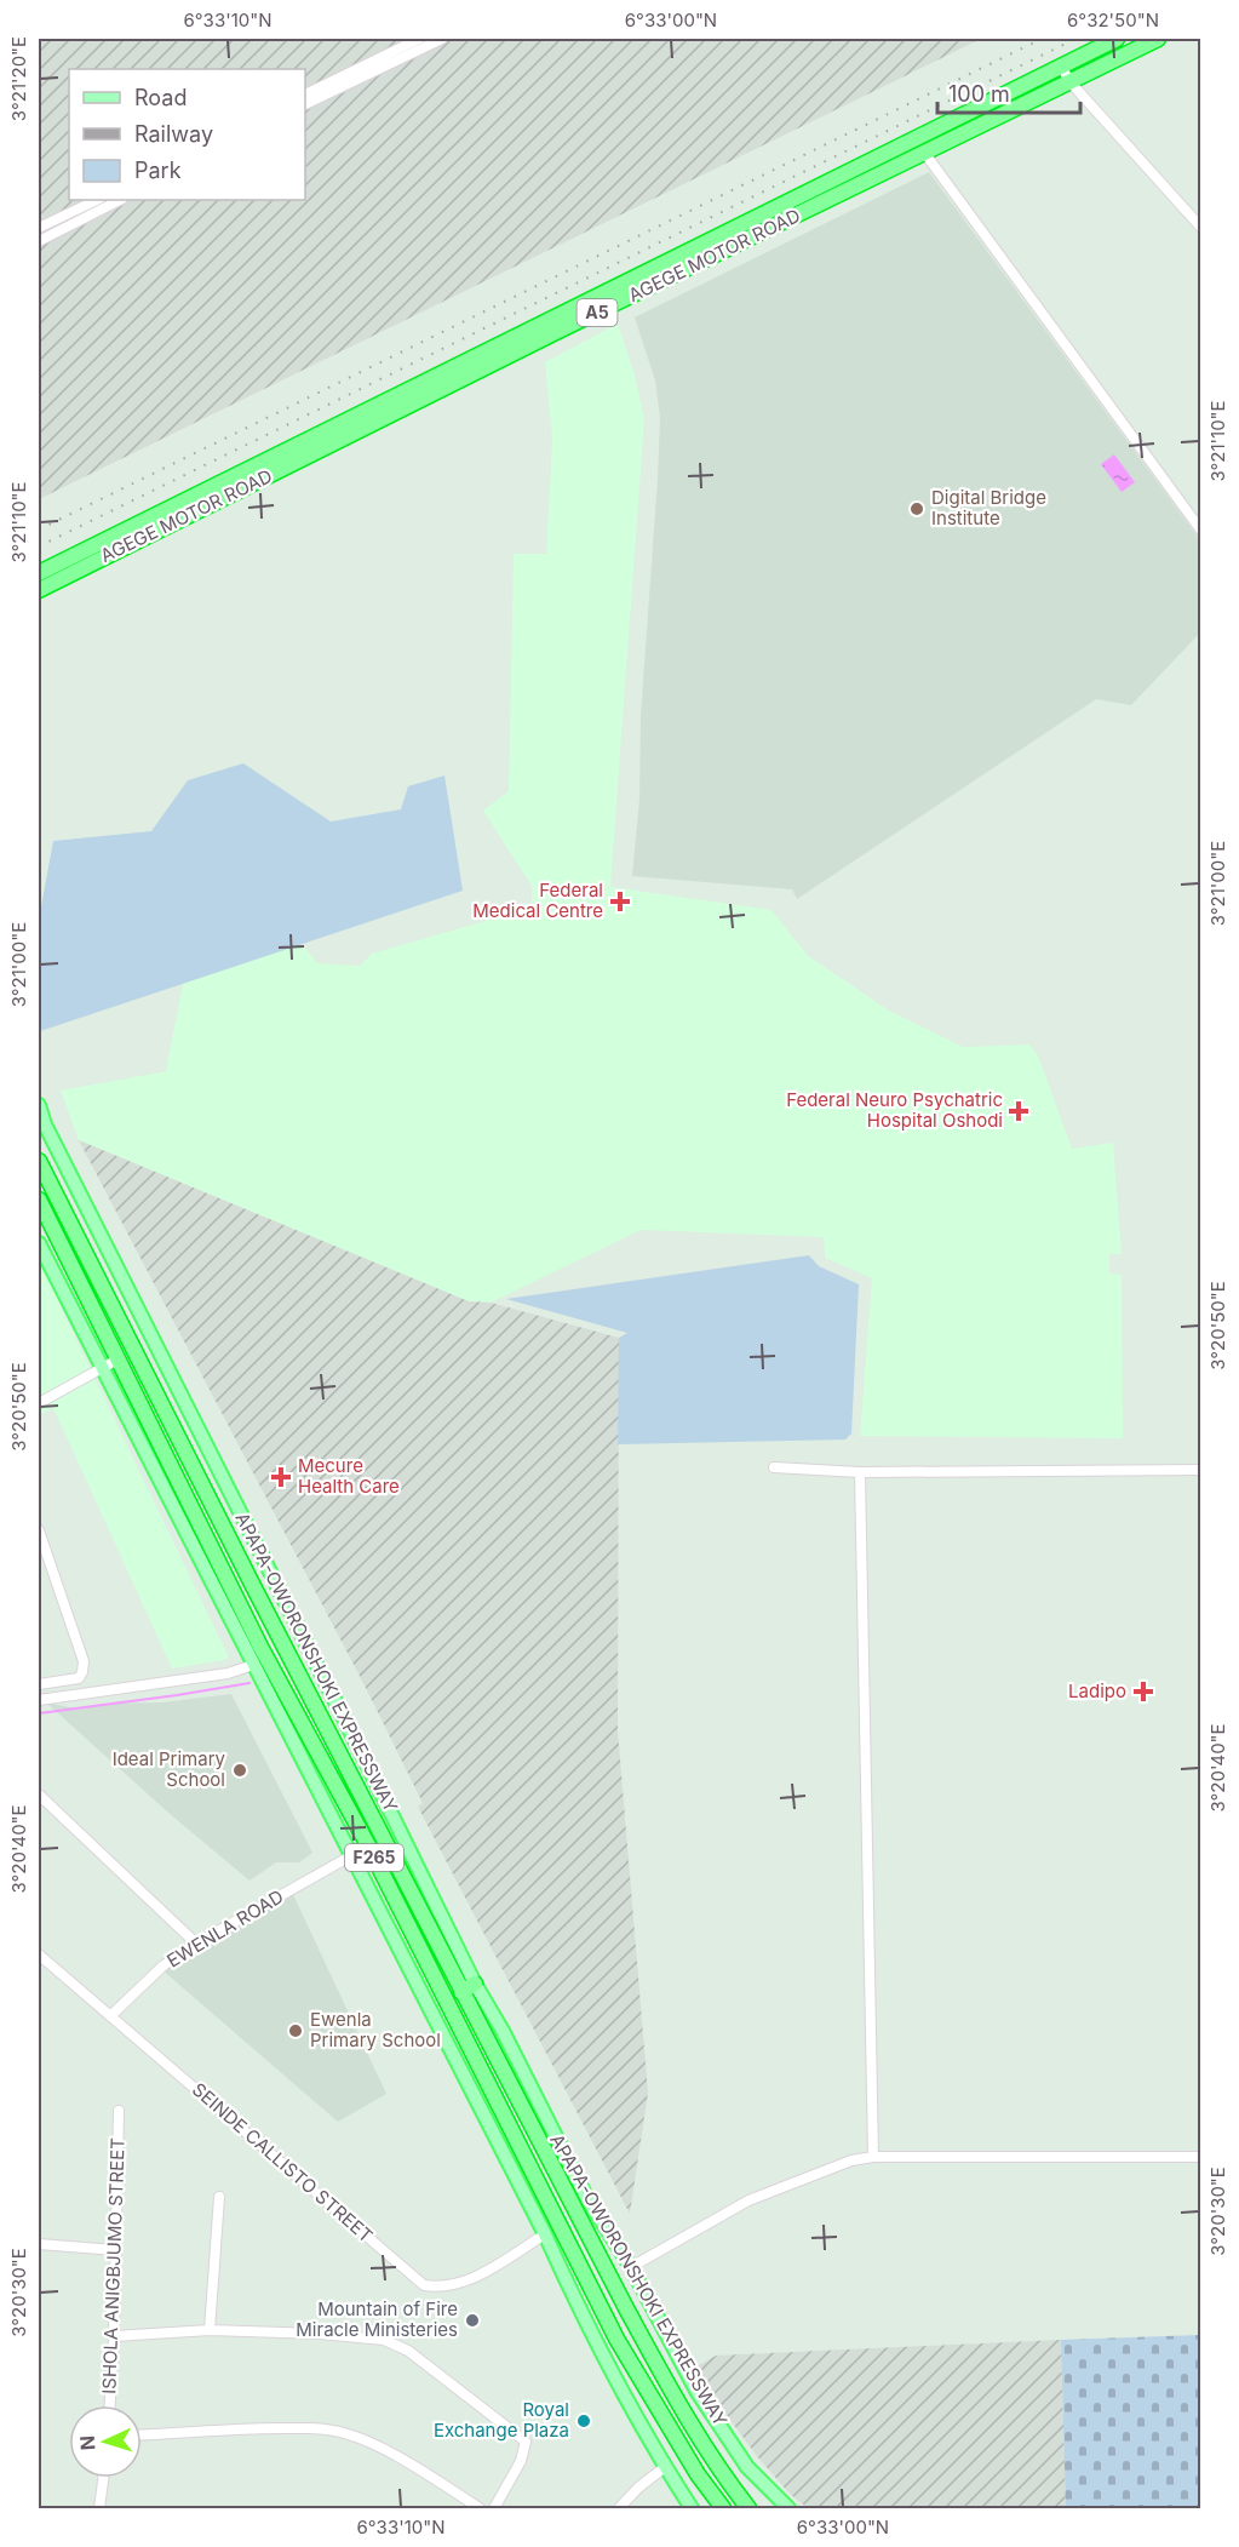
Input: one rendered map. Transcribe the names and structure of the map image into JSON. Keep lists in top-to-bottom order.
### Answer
{
  "streets": {
    "highway": [
      "AGEGE MOTOR ROAD",
      "A5",
      "APAPA-OWORONSHOKI EXPRESSWAY",
      "F265"
    ],
    "street": ["EWENLA ROAD", "SEINDE CALLISTO STREET", "ISHOLA ANIGBJUMO STREET"]
  },
  "crossings": [
    ["EWENLA ROAD", "SEINDE CALLISTO STREET"]
  ],
  "places": {
    "other": [
      "Digital Bridge Institute",
      "Ideal Primary School",
      "Ewenla Primary School",
      "Mountain of Fire Miracle Ministeries",
      "Royal Exchange Plaza"
    ],
    "health": [
      "Federal Medical Centre",
      "Federal Neuro Psychatric Hospital Oshodi",
      "Mecure Health Care",
      "Ladipo"
    ]
  },
  "legend": ["Road", "Railway", "Park"],
  "scale_bar": "100 m",
  "north": "left",
  "coordinates": [
    "6°33'10\"N",
    "6°33'00\"N",
    "6°32'50\"N",
    "3°21'20\"E",
    "3°21'10\"E",
    "3°21'00\"E",
    "3°20'50\"E",
    "3°20'40\"E",
    "3°20'30\"E"
  ]
}
